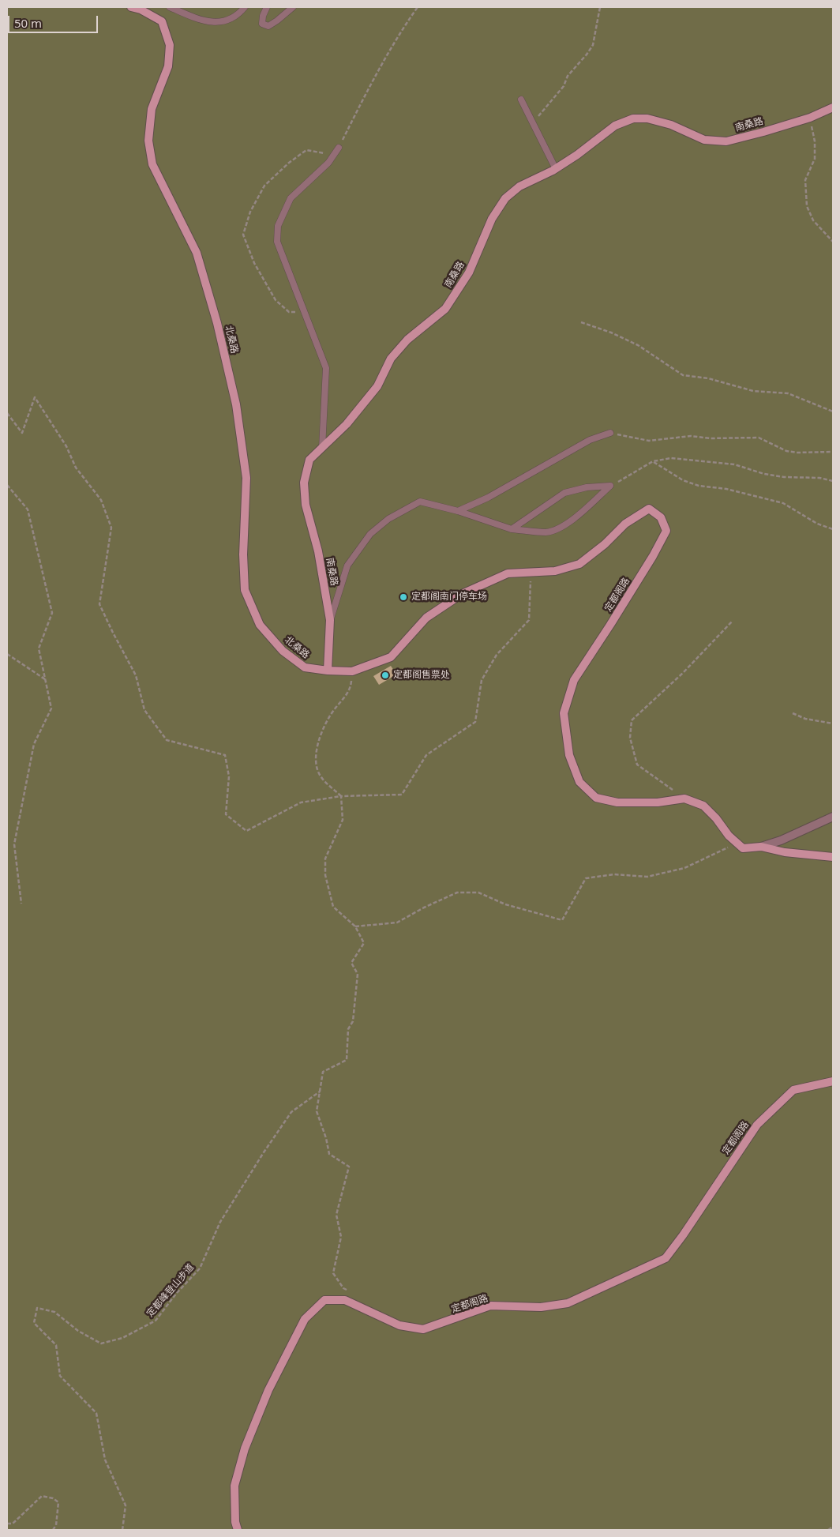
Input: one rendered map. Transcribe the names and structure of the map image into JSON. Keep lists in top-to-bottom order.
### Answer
{
  "streets": {
    "street": ["南桑路", "北桑路", "定都阁路"],
    "path": ["定都峰登山步道"]
  },
  "crossings": [
    ["南桑路", "北桑路"],
    ["南桑路", "定都阁路"],
    ["北桑路", "定都阁路"]
  ],
  "places": ["定都阁南门停车场", "定都阁售票处"],
  "scale_bar": "50 m"
}
